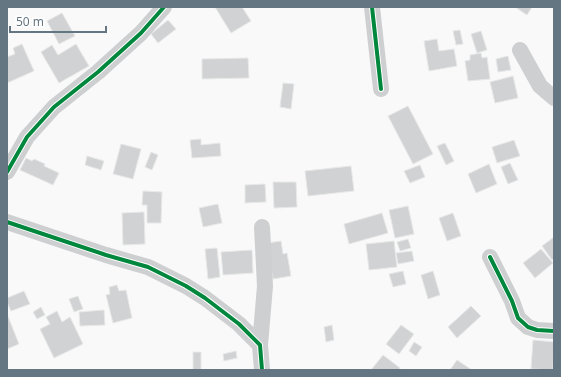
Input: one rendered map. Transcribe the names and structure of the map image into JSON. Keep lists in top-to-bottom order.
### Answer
{
  "scale_bar": "50 m"
}
